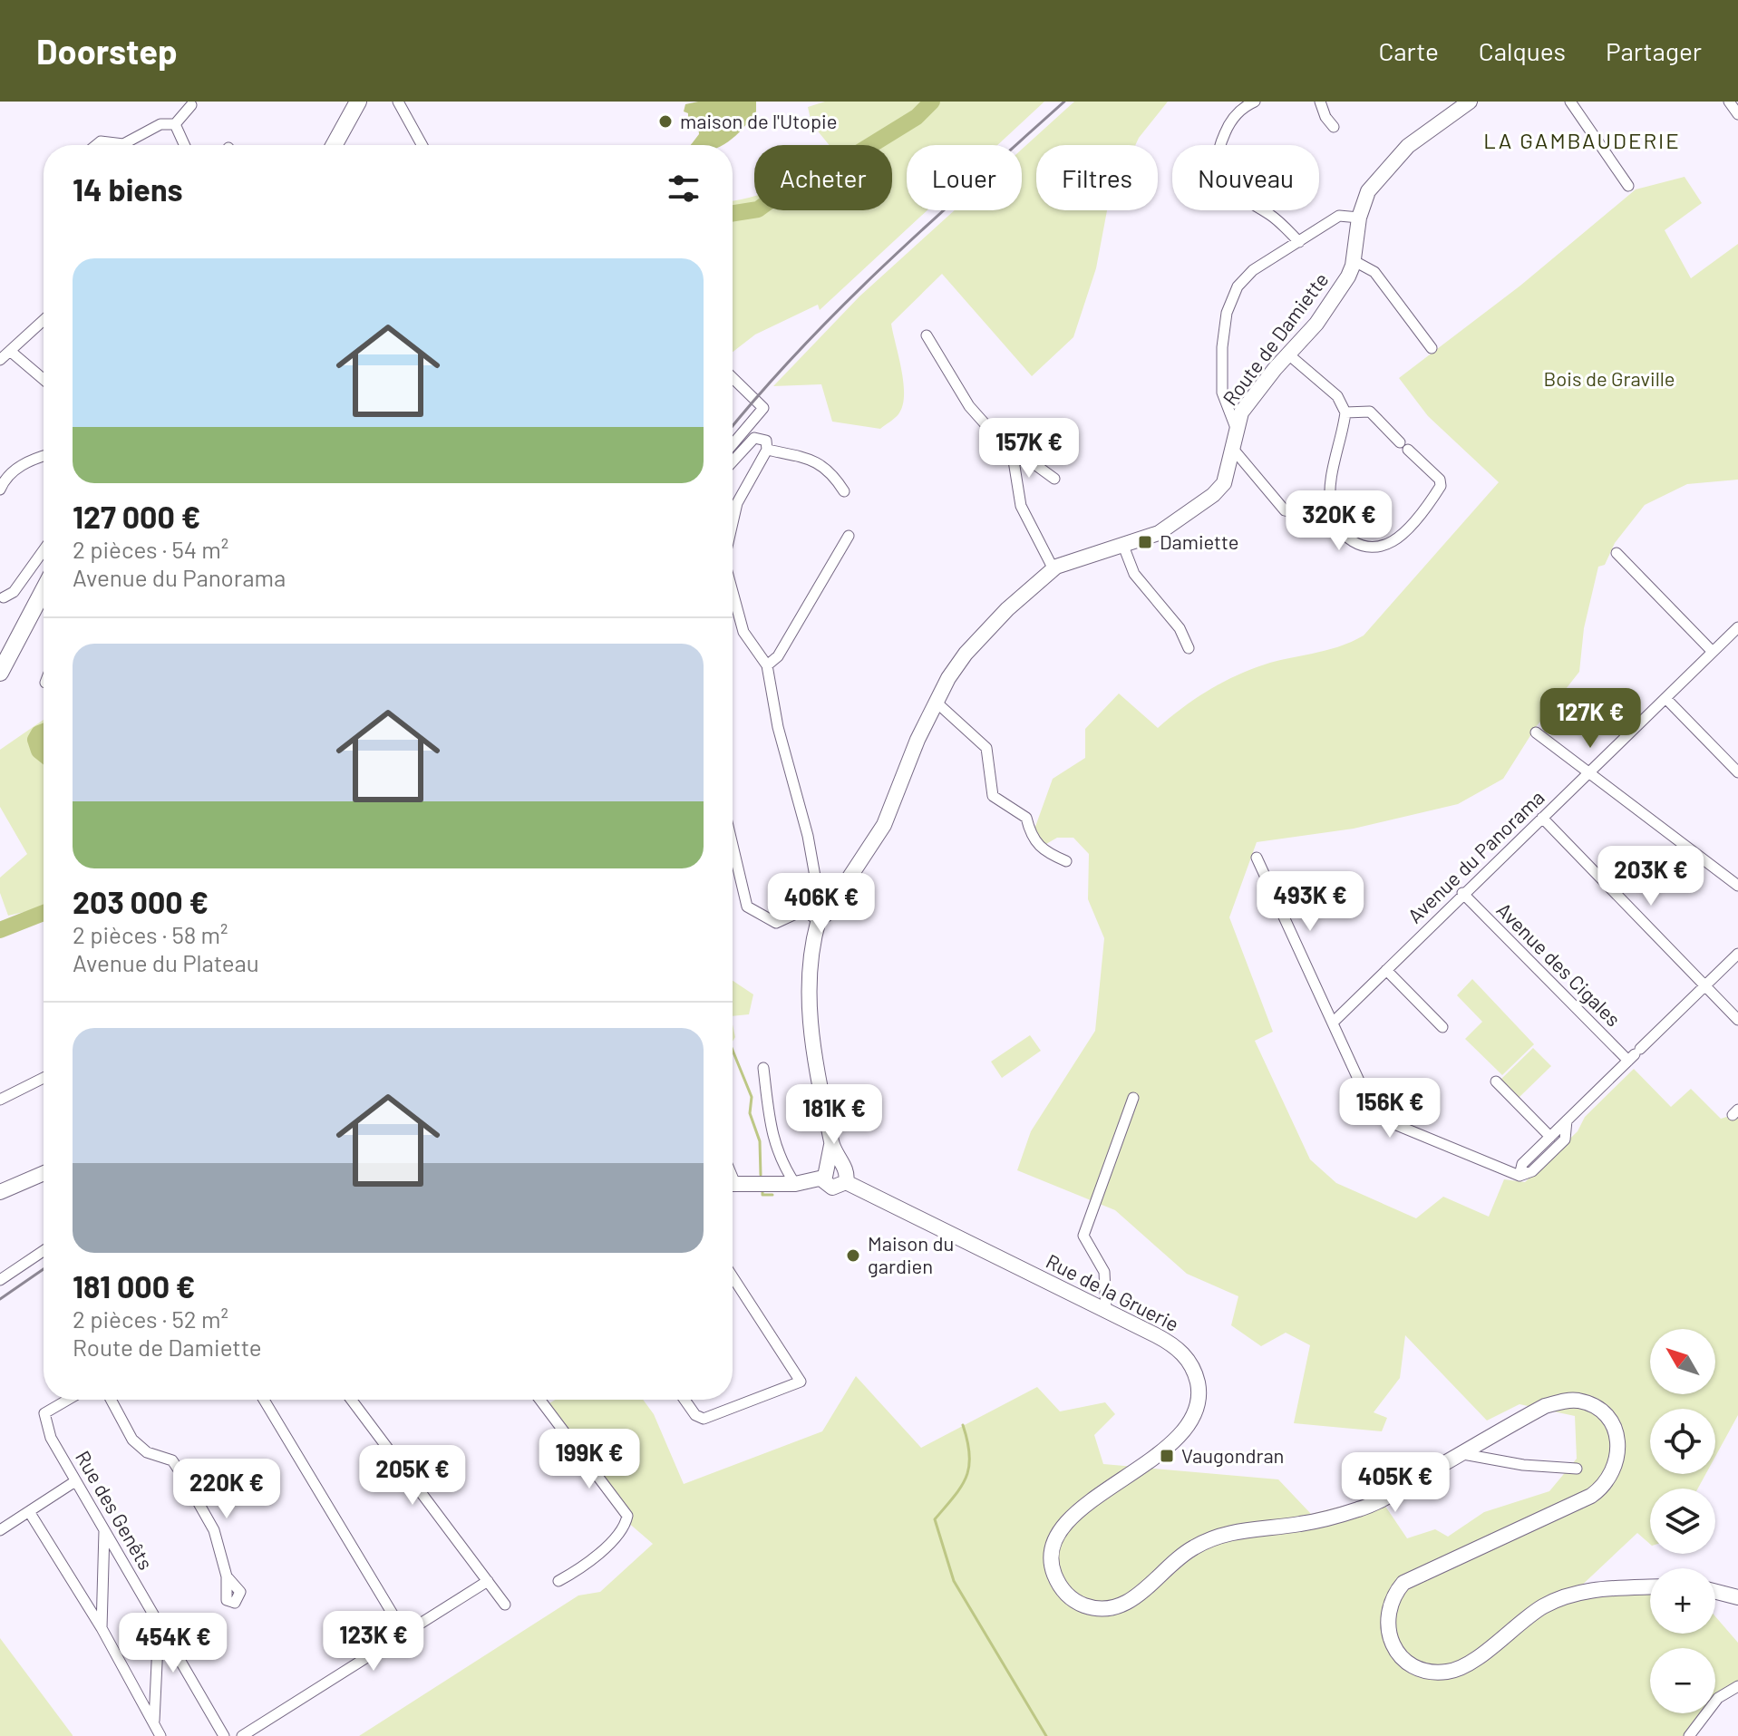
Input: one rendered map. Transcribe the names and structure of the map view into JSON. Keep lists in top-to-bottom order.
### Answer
{
  "streets": {
    "street": [
      "Route de Damiette",
      "Avenue du Panorama",
      "Avenue des Cigales",
      "Rue de la Gruerie",
      "Rue des Genêts"
    ]
  },
  "crossings": [
    ["Avenue du Panorama", "Avenue des Cigales"]
  ],
  "districts": ["LA GAMBAUDERIE"],
  "parks": ["Bois de Graville"],
  "places": {
    "other": ["maison de l'Utopie", "Maison du gardien"],
    "transit": ["Damiette", "Vaugondran"]
  },
  "north": "top left",
  "page": {
    "header": "Doorstep",
    "nav": ["Carte", "Calques", "Partager"],
    "chip": [
      "Acheter",
      "Louer",
      "Filtres",
      "Nouveau"
    ],
    "heading": "14 biens",
    "list": [
      {
        "name": "127 000 €",
        "note": "2 pièces · 54 m² · Avenue du Panorama"
      },
      {
        "name": "203 000 €",
        "note": "2 pièces · 58 m² · Avenue du Plateau"
      },
      {
        "name": "181 000 €",
        "note": "2 pièces · 52 m² · Route de Damiette"
      }
    ],
    "price": [
      "157K €",
      "320K €",
      "127K €",
      "203K €",
      "493K €",
      "406K €",
      "156K €",
      "181K €",
      "199K €",
      "205K €",
      "405K €",
      "220K €",
      "123K €",
      "454K €"
    ],
    "map_buttons": ["+", "−"]
  }
}
